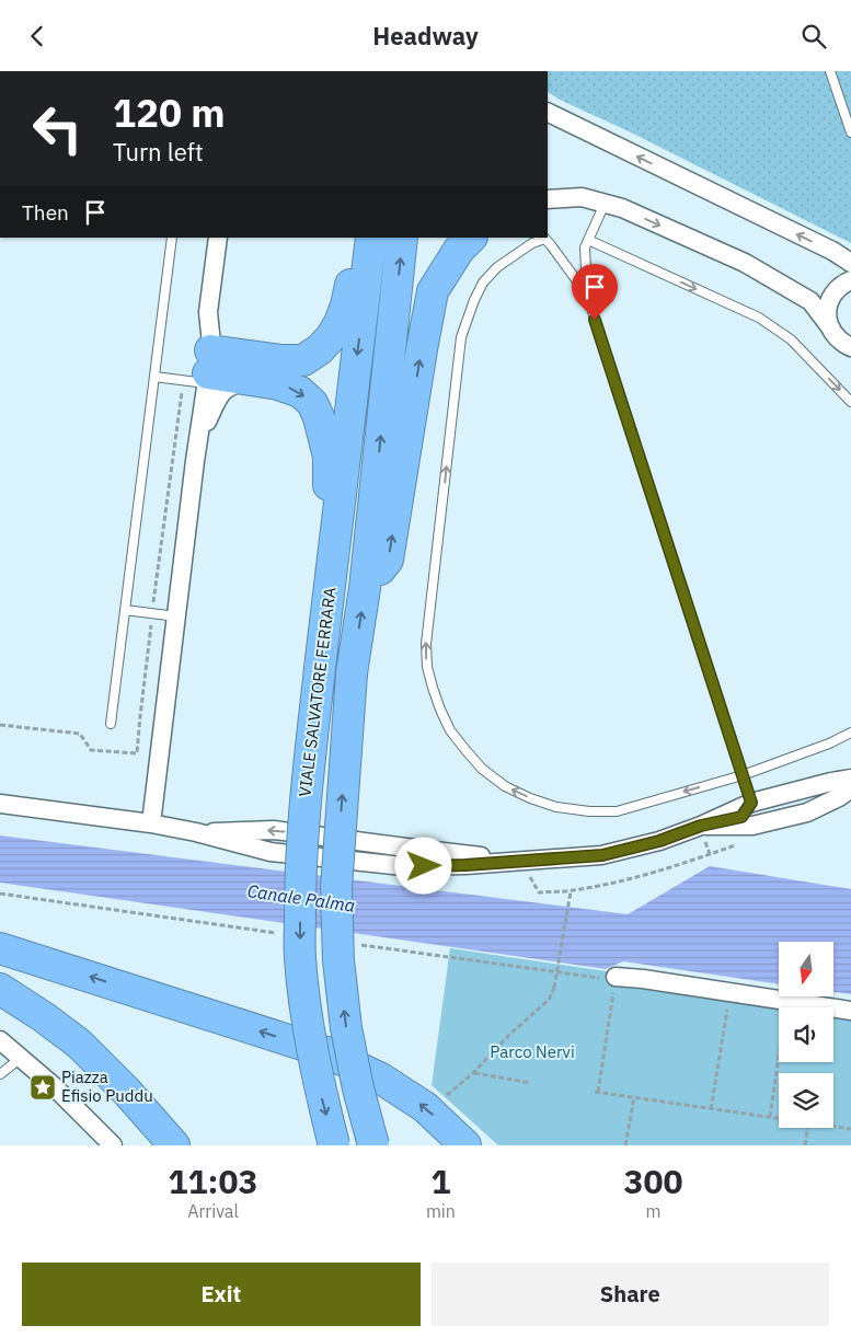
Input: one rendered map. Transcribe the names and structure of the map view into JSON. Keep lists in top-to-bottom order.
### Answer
{
  "streets": {
    "highway": ["VIALE SALVATORE FERRARA"]
  },
  "water": ["Canale Palma"],
  "parks": ["Parco Nervi"],
  "places": {
    "place": ["Piazza Efisio Puddu"]
  },
  "north": "bottom",
  "page": {
    "header": "Headway",
    "turn": ["120 m", "Turn left"],
    "then": "Then",
    "eta": [
      "11:03",
      "Arrival",
      "1",
      "min",
      "300",
      "m"
    ],
    "buttons": ["Exit", "Share"]
  }
}
